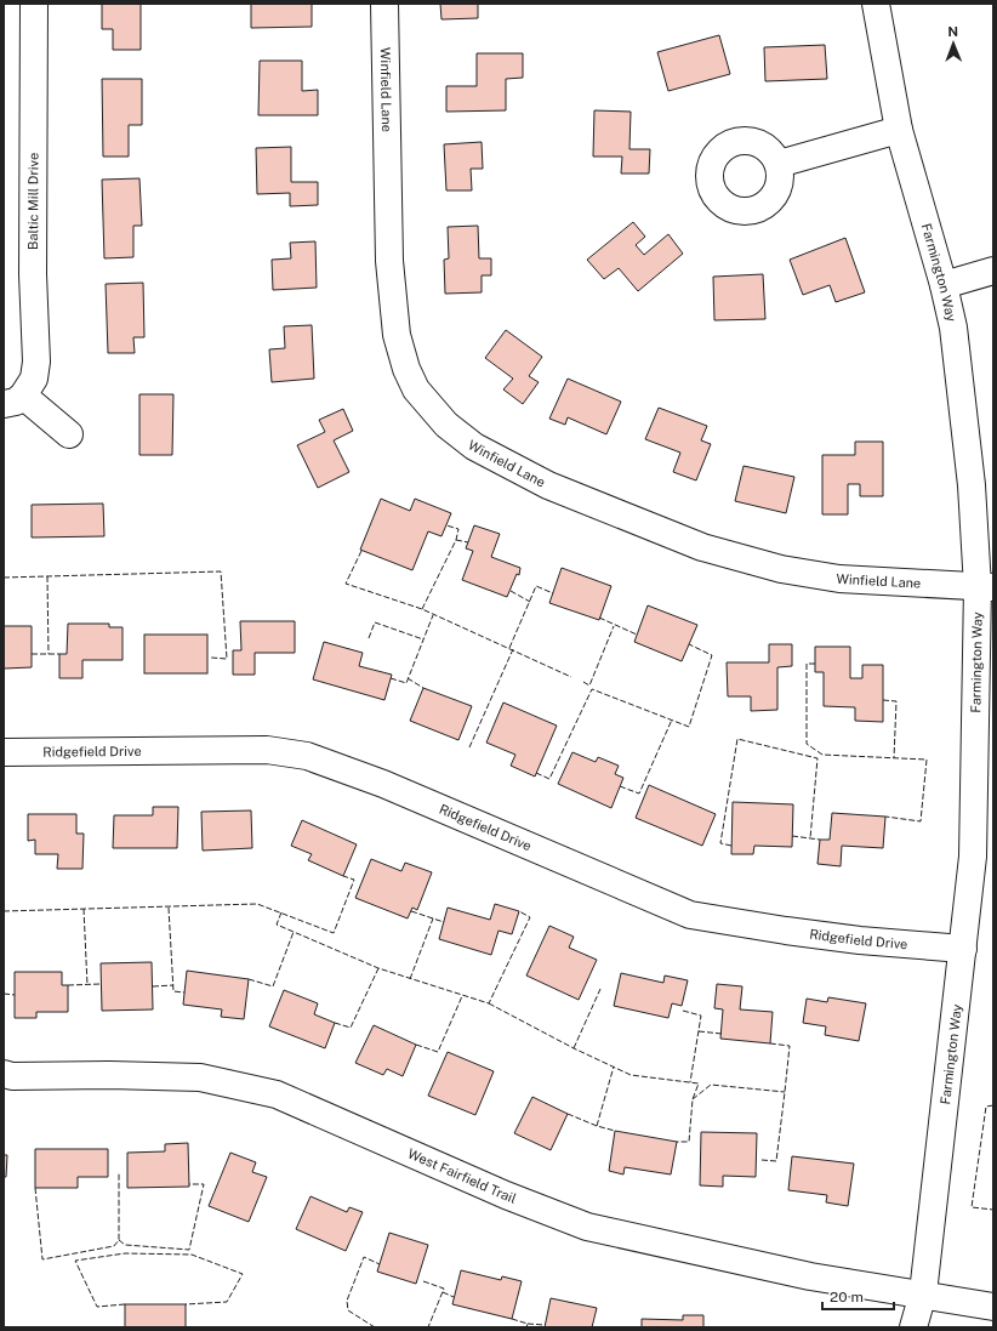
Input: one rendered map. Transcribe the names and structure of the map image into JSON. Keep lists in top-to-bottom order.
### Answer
{
  "streets": {
    "street": [
      "Winfield Lane",
      "Baltic Mill Drive",
      "Farmington Way",
      "Ridgefield Drive",
      "West Fairfield Trail"
    ]
  },
  "crossings": [
    ["Winfield Lane", "Farmington Way"],
    ["Farmington Way", "Ridgefield Drive"],
    ["Farmington Way", "West Fairfield Trail"]
  ],
  "scale_bar": "20 m",
  "north": "top"
}
